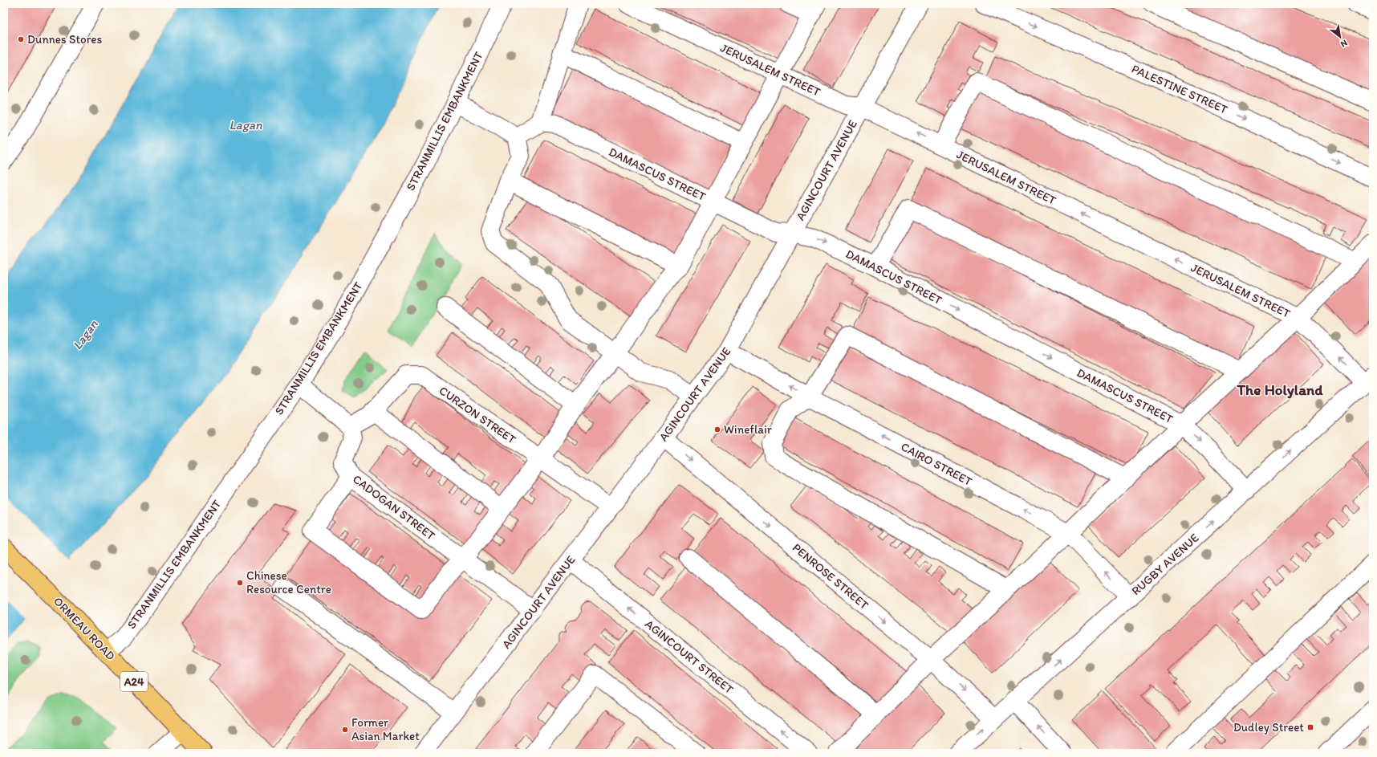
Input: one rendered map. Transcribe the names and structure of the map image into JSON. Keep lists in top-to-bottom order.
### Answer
{
  "streets": {
    "main road": ["ORMEAU ROAD", "A24"],
    "street": [
      "JERUSALEM STREET",
      "PALESTINE STREET",
      "STRANMILLIS EMBANKMENT",
      "AGINCOURT AVENUE",
      "DAMASCUS STREET",
      "CURZON STREET",
      "CAIRO STREET",
      "CADOGAN STREET",
      "RUGBY AVENUE",
      "PENROSE STREET",
      "AGINCOURT STREET"
    ]
  },
  "crossings": [
    ["JERUSALEM STREET", "AGINCOURT AVENUE"],
    ["JERUSALEM STREET", "RUGBY AVENUE"],
    ["STRANMILLIS EMBANKMENT", "ORMEAU ROAD"],
    ["AGINCOURT AVENUE", "DAMASCUS STREET"],
    ["AGINCOURT AVENUE", "CURZON STREET"],
    ["AGINCOURT AVENUE", "CAIRO STREET"],
    ["AGINCOURT AVENUE", "CADOGAN STREET"],
    ["AGINCOURT AVENUE", "PENROSE STREET"],
    ["AGINCOURT AVENUE", "AGINCOURT STREET"],
    ["DAMASCUS STREET", "RUGBY AVENUE"],
    ["CURZON STREET", "CADOGAN STREET"],
    ["CAIRO STREET", "RUGBY AVENUE"],
    ["RUGBY AVENUE", "PENROSE STREET"]
  ],
  "one_way": ["JERUSALEM STREET", "DAMASCUS STREET", "CAIRO STREET"],
  "districts": ["The Holyland"],
  "water": ["Lagan"],
  "places": {
    "other": [
      "Dunnes Stores",
      "Wineflair",
      "Chinese Resource Centre",
      "Former Asian Market"
    ],
    "transit": ["Dudley Street"]
  },
  "north": "bottom right"
}
